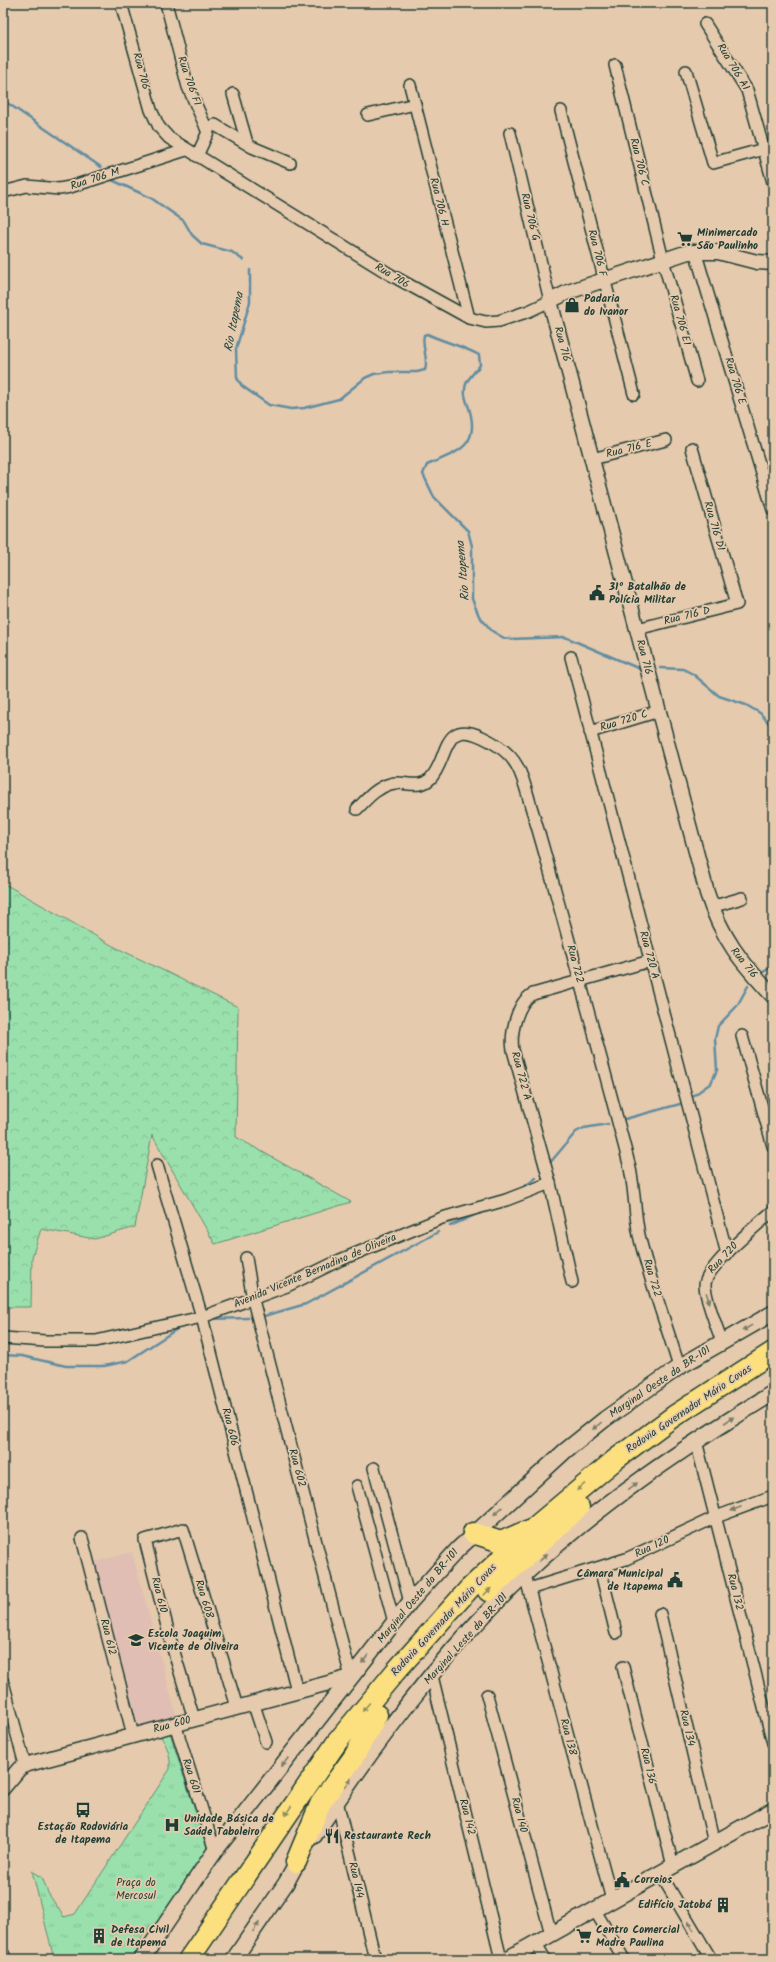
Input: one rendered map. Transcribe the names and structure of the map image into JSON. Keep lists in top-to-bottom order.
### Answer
{
  "streets": {
    "highway": ["Rodovia Governador Mário Covas"],
    "main road": ["Marginal Oeste da BR-101", "Marginal Leste da BR-101"],
    "street": [
      "Rua 706 A1",
      "Rua 706",
      "Rua 706 F1",
      "Rua 706 C",
      "Rua 706 M",
      "Rua 706 H",
      "Rua 706 G",
      "Rua 706 F",
      "Rua 706 E1",
      "Rua 716",
      "Rua 706 E",
      "Rua 716 E",
      "Rua 716 D1",
      "Rua 716 D",
      "Rua 720 C",
      "Rua 720 A",
      "Rua 722",
      "Rua 722 A",
      "Rua 720",
      "Avenida Vicente Bernadino de Oliveira",
      "Rua 606",
      "Rua 602",
      "Rua 120",
      "Rua 132",
      "Rua 610",
      "Rua 608",
      "Rua 612",
      "Rua 600",
      "Rua 134",
      "Rua 138",
      "Rua 136",
      "Rua 601",
      "Rua 140",
      "Rua 142",
      "Rua 144"
    ]
  },
  "crossings": [
    ["Rua 706", "Rua 706 C"],
    ["Rua 706", "Rua 706 M"],
    ["Rua 706", "Rua 706 H"],
    ["Rua 706", "Rua 706 G"],
    ["Rua 706", "Rua 706 F"],
    ["Rua 706", "Rua 706 E1"],
    ["Rua 706", "Rua 716"],
    ["Rua 706", "Rua 706 E"],
    ["Rua 706 C", "Rua 706 E1"],
    ["Rua 706 G", "Rua 716"],
    ["Rua 716", "Rua 716 E"],
    ["Rua 716", "Rua 716 D"],
    ["Rua 716", "Rua 720 C"],
    ["Rua 716 D1", "Rua 716 D"],
    ["Rua 720 C", "Rua 720 A"],
    ["Rua 720 A", "Rua 722 A"],
    ["Rua 720 A", "Rua 720"],
    ["Rua 722", "Rua 722 A"],
    ["Rua 722", "Marginal Oeste da BR-101"],
    ["Rua 722 A", "Avenida Vicente Bernadino de Oliveira"],
    ["Rua 720", "Marginal Oeste da BR-101"],
    ["Avenida Vicente Bernadino de Oliveira", "Rua 606"],
    ["Avenida Vicente Bernadino de Oliveira", "Rua 602"],
    ["Marginal Oeste da BR-101", "Rua 602"],
    ["Marginal Oeste da BR-101", "Rua 600"],
    ["Marginal Oeste da BR-101", "Rua 601"],
    ["Rua 606", "Rua 600"],
    ["Rua 602", "Rua 600"],
    ["Rua 120", "Rua 132"],
    ["Rua 120", "Rua 138"],
    ["Rua 132", "Marginal Leste da BR-101"],
    ["Rua 610", "Rua 608"],
    ["Rua 610", "Rua 600"],
    ["Rua 608", "Rua 600"],
    ["Rua 612", "Rua 600"],
    ["Marginal Leste da BR-101", "Rua 138"],
    ["Marginal Leste da BR-101", "Rua 142"],
    ["Marginal Leste da BR-101", "Rua 144"],
    ["Rua 600", "Rua 601"]
  ],
  "one_way": ["Rua 720", "Marginal Oeste da BR-101", "Marginal Leste da BR-101"],
  "water": ["Rio Itapema"],
  "parks": ["Praça do Mercosul"],
  "places": {
    "supermarket": ["Minimercado São Paulinho", "Centro Comercial Madre Paulina"],
    "shop": ["Padaria do Ivanor"],
    "public building": ["31º Batalhão de Polícia Militar", "Câmara Municipal de Itapema", "Correios"],
    "school or university": ["Escola Joaquim Vicente de Oliveira"],
    "bus stop": ["Estação Rodoviária de Itapema"],
    "hospital": ["Unidade Básica de Saúde Taboleiro"],
    "restaurant": ["Restaurante Rech"],
    "building": ["Edifício Jatobá", "Defesa Civil de Itapema"]
  }
}
